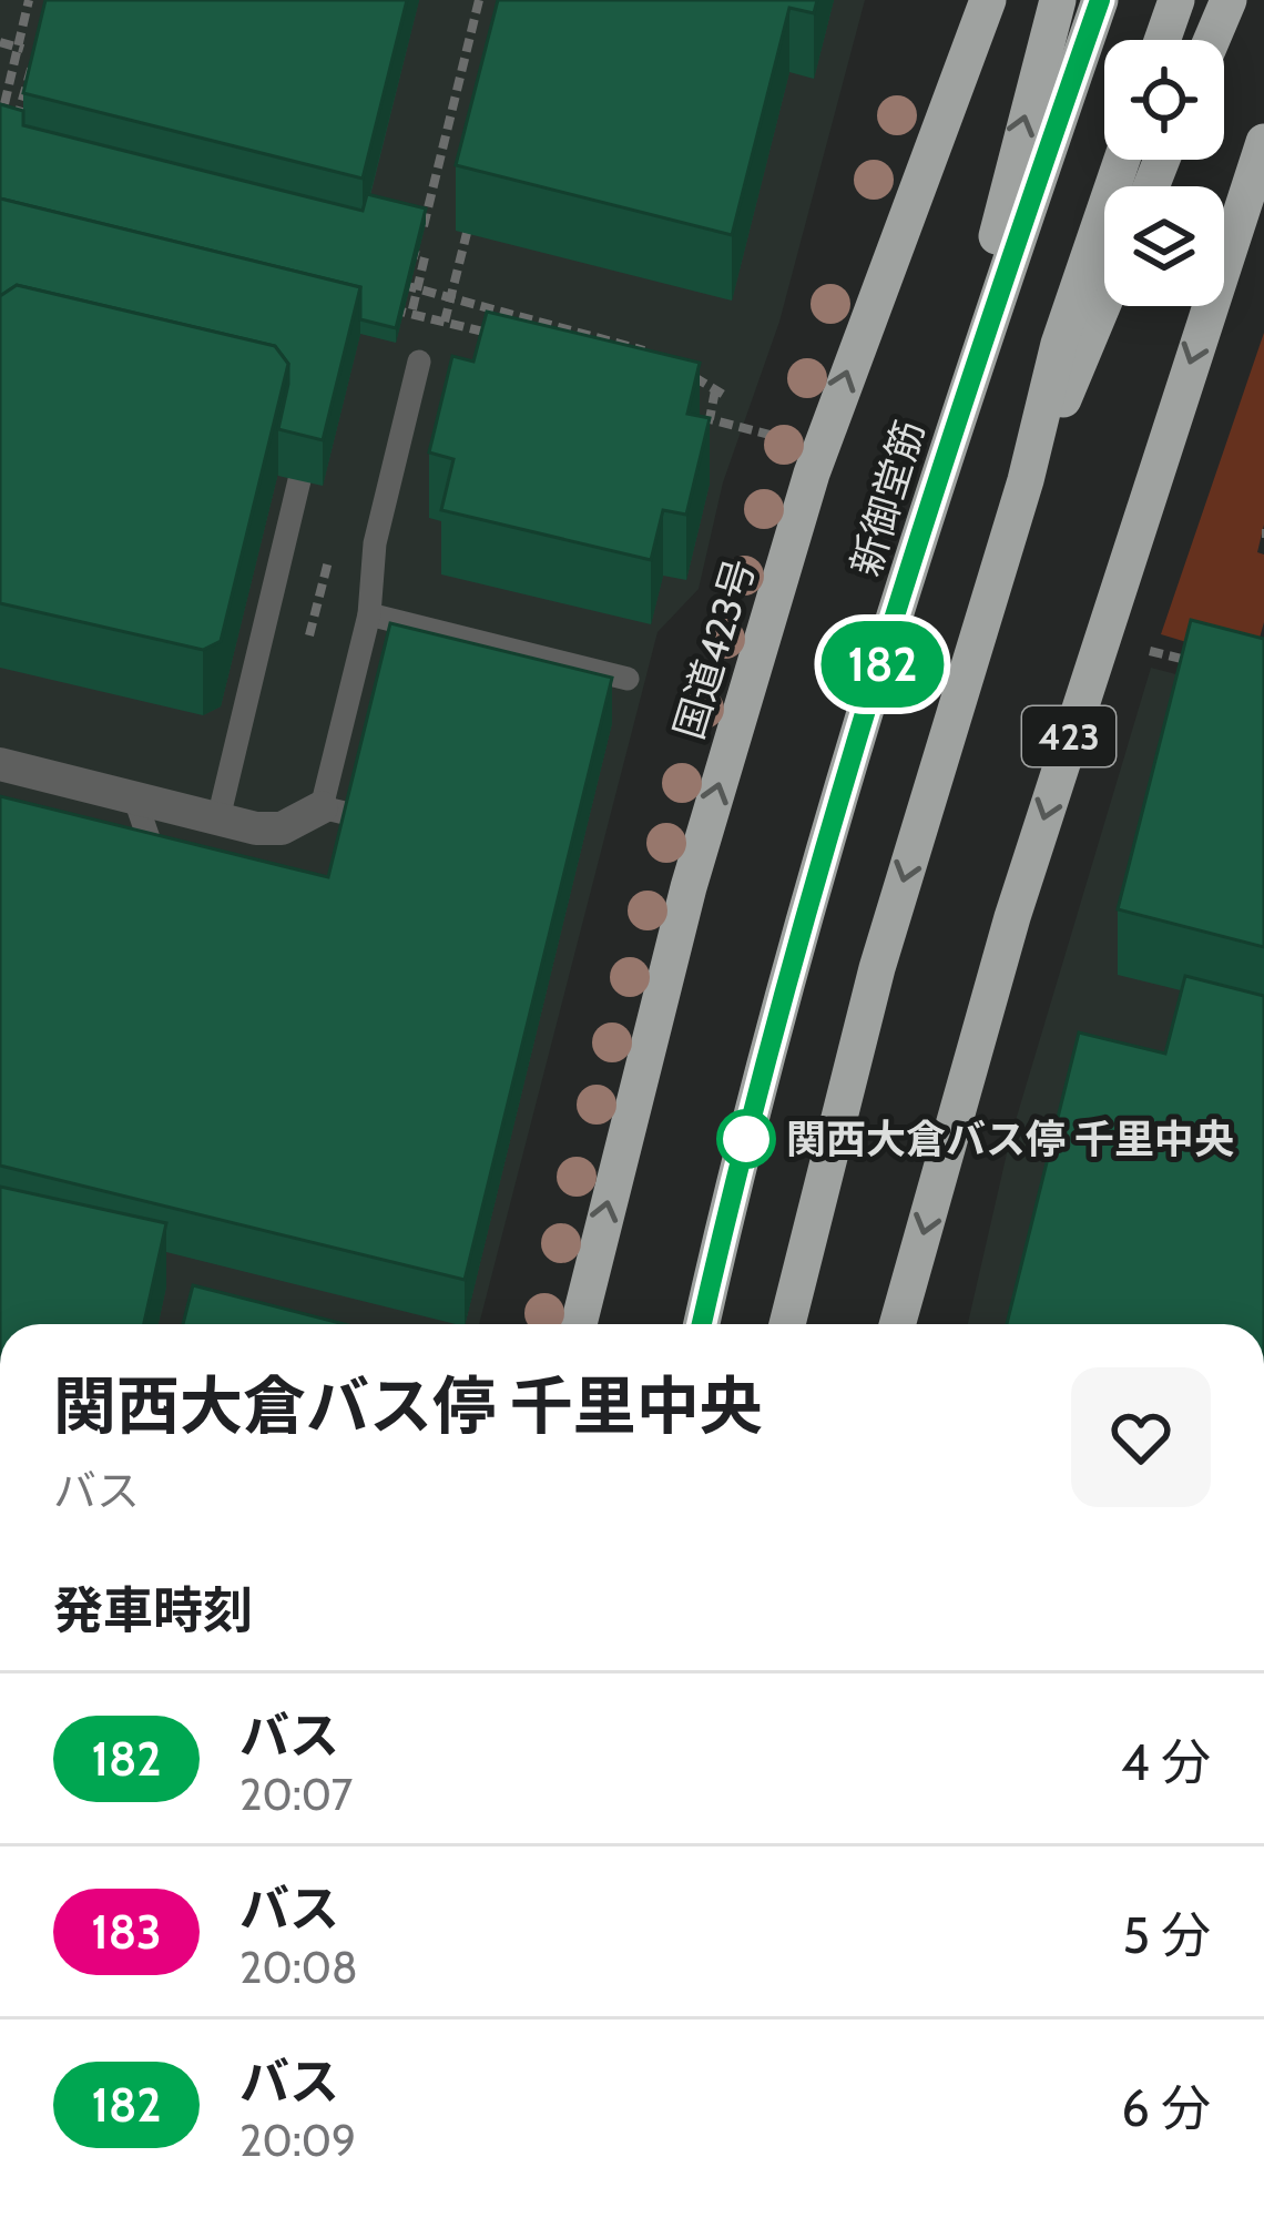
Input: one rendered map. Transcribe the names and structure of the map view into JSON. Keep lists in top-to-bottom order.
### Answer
{
  "streets": {
    "highway": ["新御堂筋", "国道423号", "423"]
  },
  "places": ["関西大倉バス停 千里中央"],
  "lines": ["bus line 182"],
  "page": {
    "on_map": "182",
    "heading": [
      ["関西大倉バス停 千里中央", "バス"],
      "発車時刻"
    ],
    "list": [
      {
        "mark": "182",
        "name": "バス",
        "note": "20:07",
        "value": "4 分"
      },
      {
        "mark": "183",
        "name": "バス",
        "note": "20:08",
        "value": "5 分"
      },
      {
        "mark": "182",
        "name": "バス",
        "note": "20:09",
        "value": "6 分"
      }
    ]
  }
}
